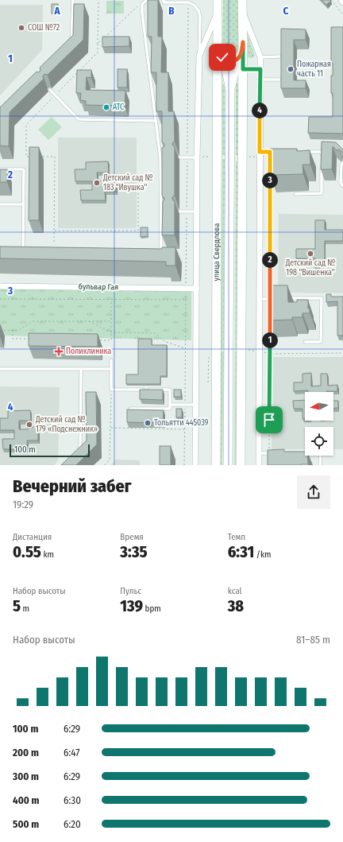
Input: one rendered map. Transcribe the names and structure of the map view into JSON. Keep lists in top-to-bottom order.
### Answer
{
  "streets": {
    "main road": ["улица Свердлова"],
    "street": ["бульвар Гая"]
  },
  "places": {
    "other": [
      "СОШ №72",
      "Пожарная часть 11",
      "АТС",
      "Детский сад № 183 \"Ивушка\"",
      "Детский сад № 198 \"Вишенка\"",
      "Тольятти 445039",
      "Детский сад № 179 «Подснежник»"
    ],
    "health": ["Поликлиника"]
  },
  "scale_bar": "100 m",
  "north": "left",
  "page": {
    "pins": [
      "4",
      "3",
      "2",
      "1"
    ],
    "scale": "100 m",
    "heading": ["Вечерний забег", "19:29"],
    "stats": [
      ["Дистанция", "0.55 km"],
      ["Время", "3:35"],
      ["Темп", "6:31 /km"],
      ["Набор высоты", "5 m"],
      ["Пульс", "139 bpm"],
      ["kcal", "38"]
    ],
    "chart": ["Набор высоты", "81–85 m"],
    "list": [
      {
        "name": "100 m",
        "note": "6:29"
      },
      {
        "name": "200 m",
        "note": "6:47"
      },
      {
        "name": "300 m",
        "note": "6:29"
      },
      {
        "name": "400 m",
        "note": "6:30"
      },
      {
        "name": "500 m",
        "note": "6:20"
      }
    ]
  },
  "grid": {
    "columns": ["A", "B", "C"],
    "rows": [
      "1",
      "2",
      "3",
      "4"
    ]
  }
}
